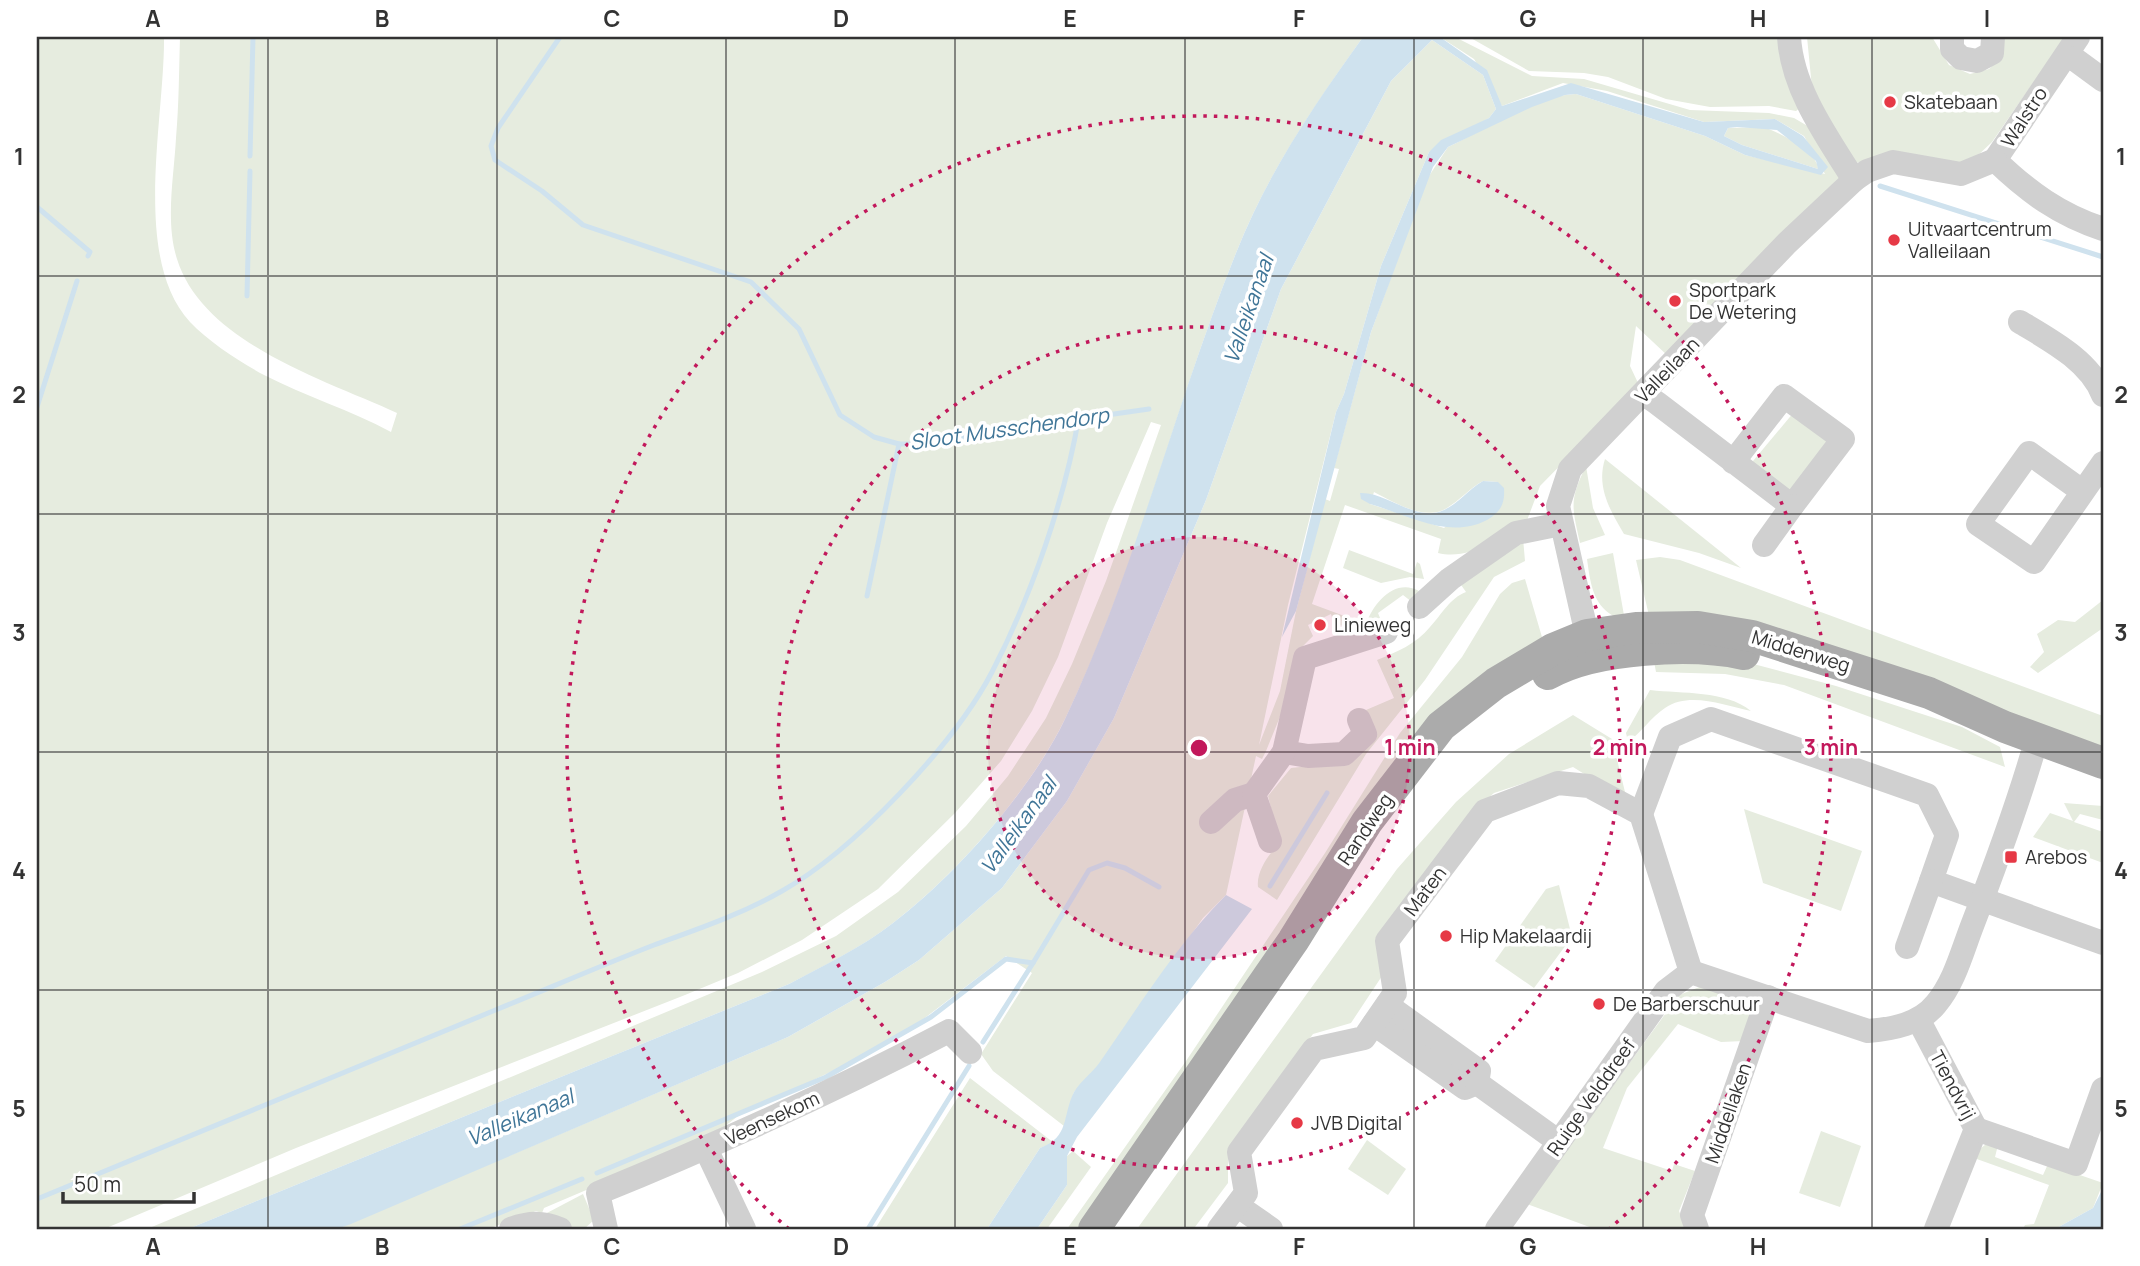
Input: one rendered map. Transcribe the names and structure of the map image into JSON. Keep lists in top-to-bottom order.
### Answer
{
  "streets": {
    "main road": ["Middenweg", "Randweg"],
    "street": [
      "Walstro",
      "Valleilaan",
      "Maten",
      "Tiendvrij",
      "Ruige Velddreef",
      "Middellaken",
      "Veensekom"
    ]
  },
  "crossings": [
    ["Walstro", "Valleilaan"],
    ["Valleilaan", "Middenweg"],
    ["Valleilaan", "Randweg"],
    ["Middenweg", "Randweg"]
  ],
  "water": ["Valleikanaal", "Sloot Musschendorp"],
  "places": {
    "other": [
      "Skatebaan",
      "Uitvaartcentrum Valleilaan",
      "Sportpark De Wetering",
      "Linieweg",
      "Hip Makelaardij",
      "De Barberschuur",
      "JVB Digital"
    ],
    "transit": ["Arebos"]
  },
  "scale_bar": "50 m",
  "grid": {
    "columns": [
      "A",
      "B",
      "C",
      "D",
      "E",
      "F",
      "G",
      "H",
      "I"
    ],
    "rows": [
      "1",
      "2",
      "3",
      "4",
      "5"
    ]
  },
  "rings": ["1 min", "2 min", "3 min"]
}
